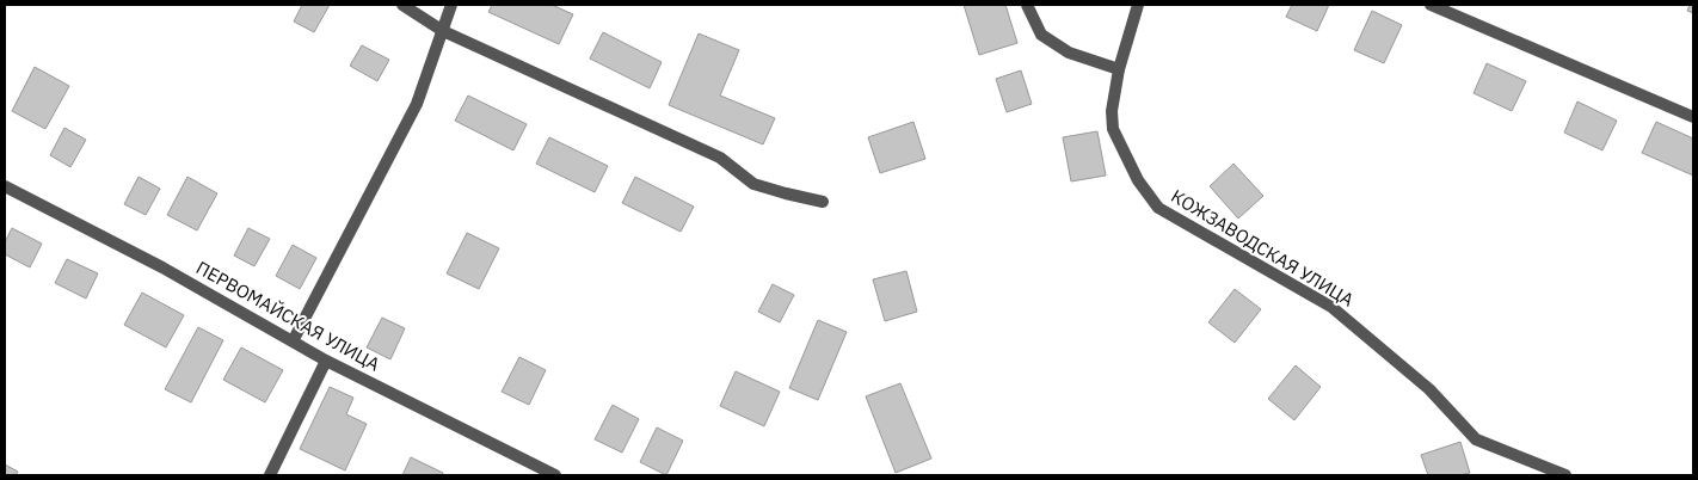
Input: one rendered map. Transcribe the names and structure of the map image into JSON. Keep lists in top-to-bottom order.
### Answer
{
  "streets": {
    "street": ["КОЖЗАВОДСКАЯ УЛИЦА", "ПЕРВОМАЙСКАЯ УЛИЦА"]
  }
}
